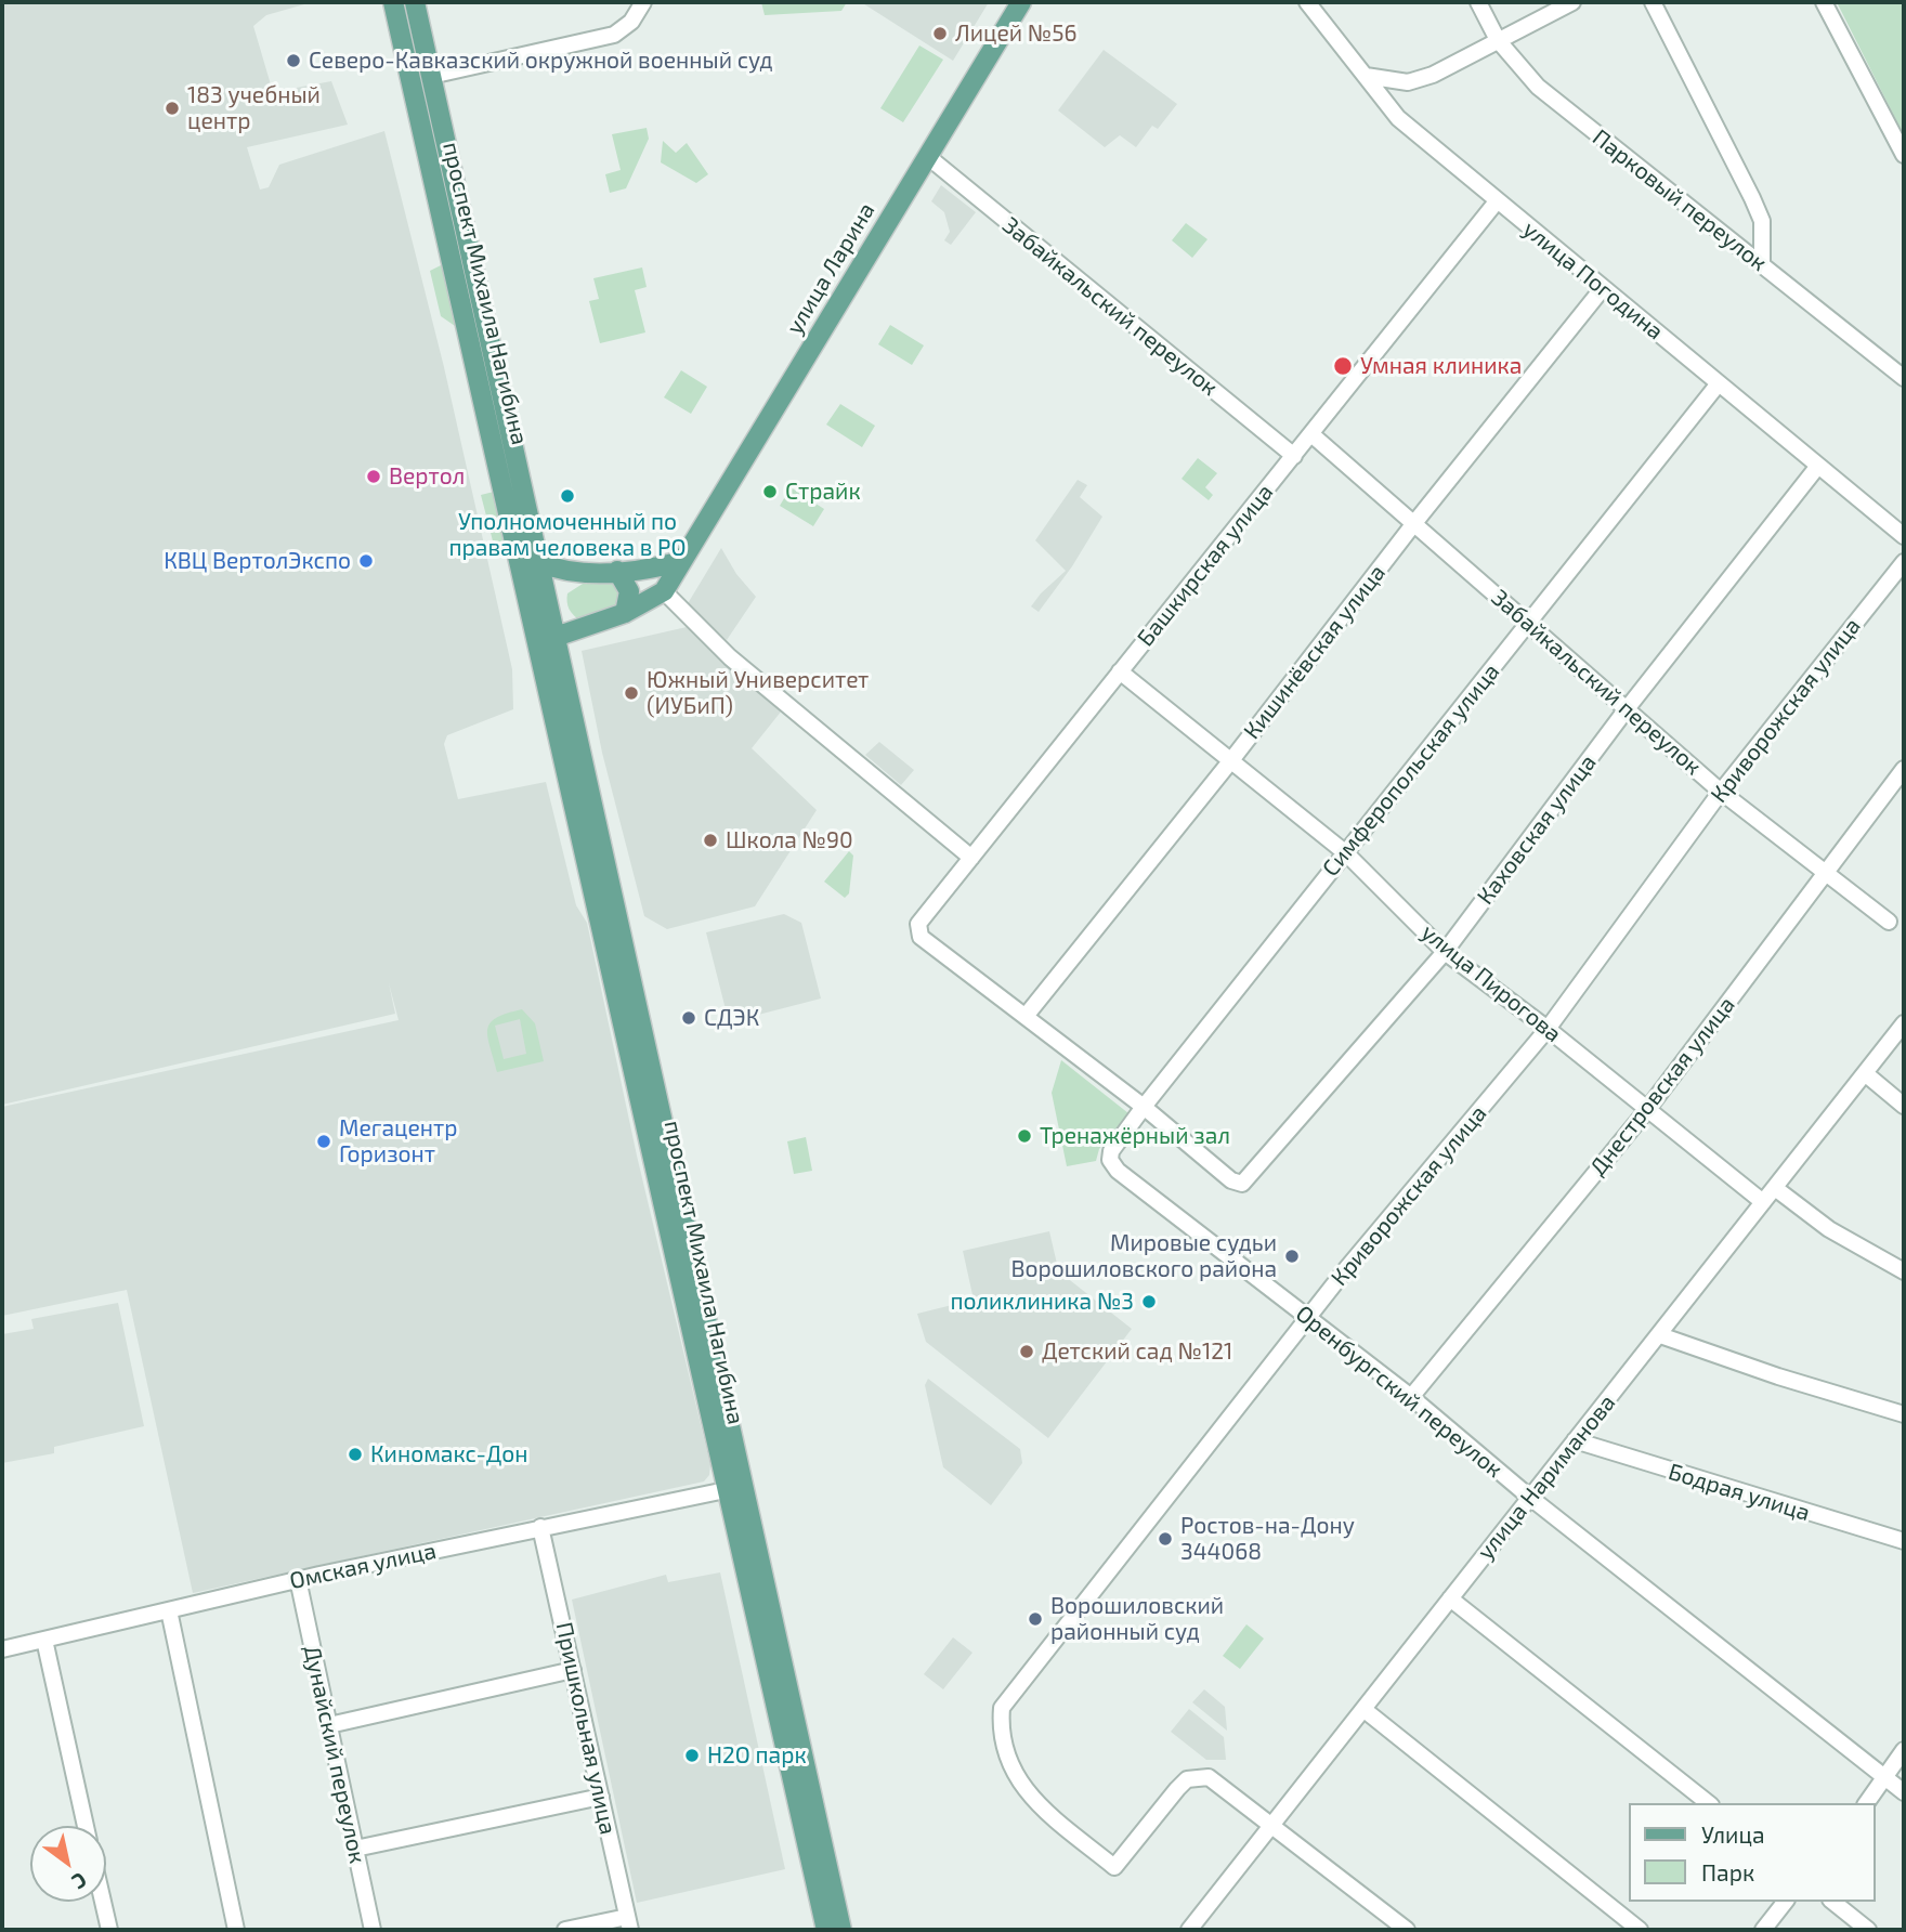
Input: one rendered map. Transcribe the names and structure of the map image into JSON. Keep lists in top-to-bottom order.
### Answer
{
  "streets": {
    "main road": ["улица Ларина", "проспект Михаила Нагибина"],
    "street": [
      "Парковый переулок",
      "улица Погодина",
      "Забайкальский переулок",
      "Башкирская улица",
      "Кишинёвская улица",
      "Криворожская улица",
      "Симферопольская улица",
      "Каховская улица",
      "улица Пирогова",
      "Днестровская улица",
      "Оренбургский переулок",
      "улица Нариманова",
      "Бодрая улица",
      "Омская улица",
      "Пришкольная улица",
      "Дунайский переулок"
    ]
  },
  "crossings": [
    ["улица Ларина", "Забайкальский переулок"],
    ["улица Погодина", "Башкирская улица"],
    ["улица Погодина", "Кишинёвская улица"],
    ["улица Погодина", "Симферопольская улица"],
    ["улица Погодина", "Каховская улица"],
    ["проспект Михаила Нагибина", "Омская улица"],
    ["Забайкальский переулок", "Башкирская улица"],
    ["Забайкальский переулок", "Кишинёвская улица"],
    ["Забайкальский переулок", "Криворожская улица"],
    ["Забайкальский переулок", "Симферопольская улица"],
    ["Забайкальский переулок", "Каховская улица"],
    ["Забайкальский переулок", "Днестровская улица"],
    ["Башкирская улица", "Кишинёвская улица"],
    ["Башкирская улица", "улица Пирогова"],
    ["Кишинёвская улица", "улица Пирогова"],
    ["Криворожская улица", "улица Пирогова"],
    ["Криворожская улица", "Оренбургский переулок"],
    ["Криворожская улица", "улица Нариманова"],
    ["Симферопольская улица", "Каховская улица"],
    ["Симферопольская улица", "улица Пирогова"],
    ["Симферопольская улица", "Оренбургский переулок"],
    ["Каховская улица", "улица Пирогова"],
    ["улица Пирогова", "Днестровская улица"],
    ["улица Пирогова", "улица Нариманова"],
    ["Днестровская улица", "Оренбургский переулок"],
    ["Оренбургский переулок", "улица Нариманова"],
    ["улица Нариманова", "Бодрая улица"],
    ["Омская улица", "Пришкольная улица"],
    ["Омская улица", "Дунайский переулок"]
  ],
  "places": [
    "Лицей №56",
    "Северо-Кавказский окружной военный суд",
    "183 учебный центр",
    "Умная клиника",
    "Вертол",
    "Страйк",
    "Уполномоченный по правам человека в РО",
    "КВЦ ВертолЭкспо",
    "Южный Университет (ИУБиП)",
    "Школа №90",
    "СДЭК",
    "Тренажёрный зал",
    "Мегацентр Горизонт",
    "Мировые судьи Ворошиловского района",
    "поликлиника №3",
    "Детский сад №121",
    "Киномакс-Дон",
    "Ростов-на-Дону 344068",
    "Ворошиловский районный суд",
    "H2O парк"
  ],
  "legend": ["Улица", "Парк"],
  "north": "bottom right"
}
